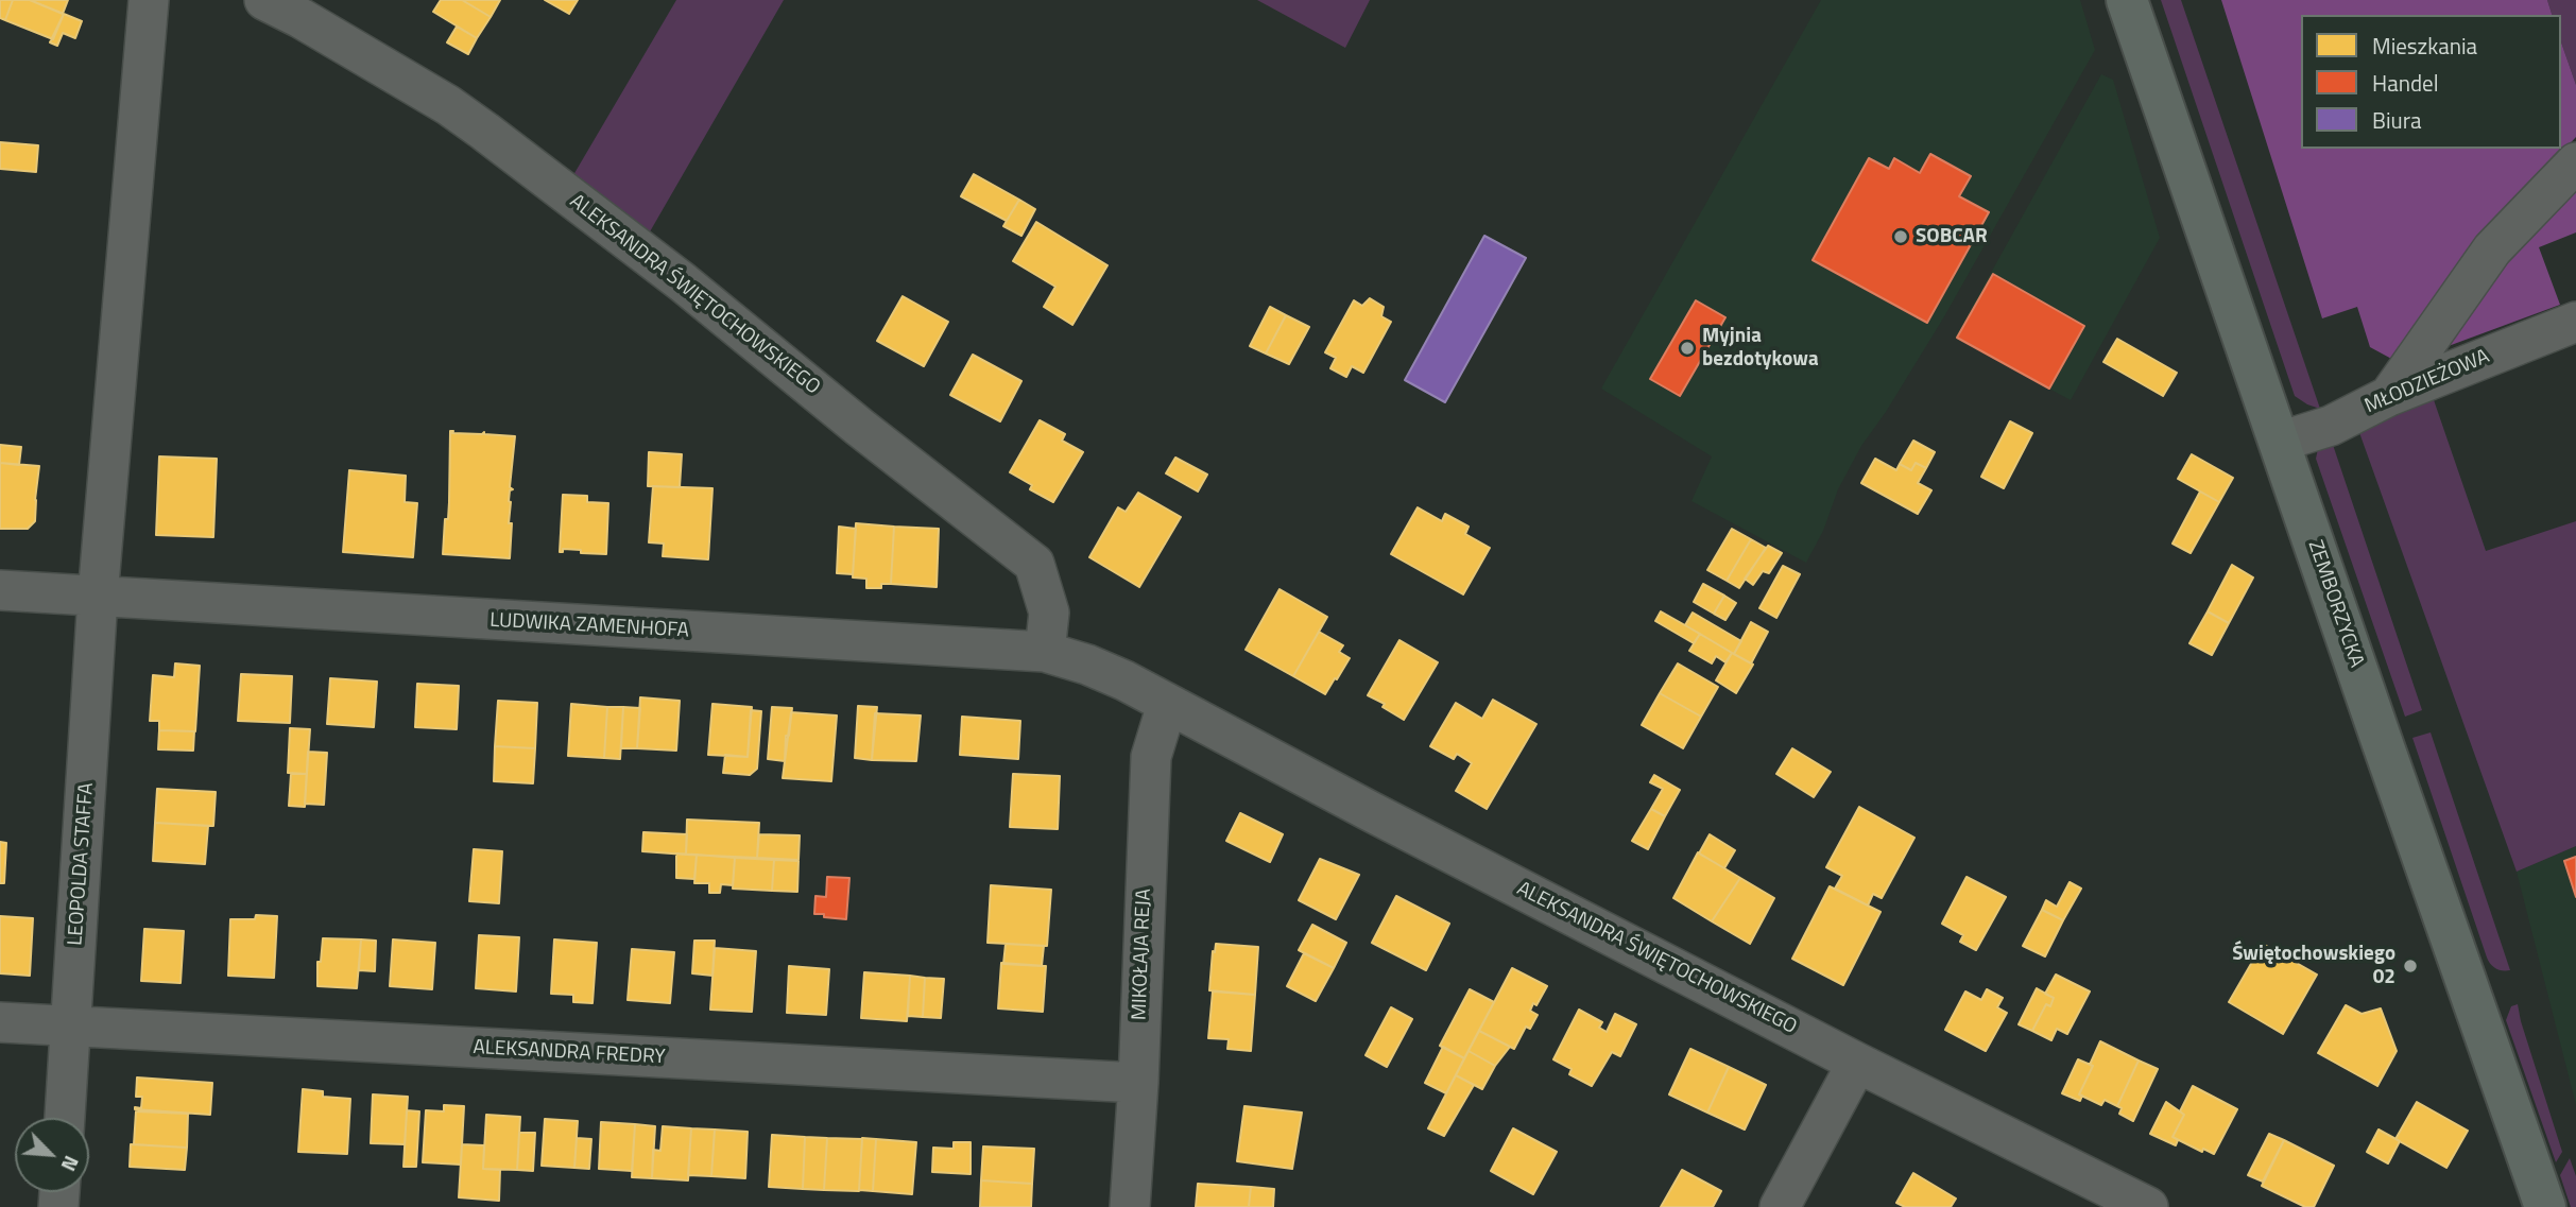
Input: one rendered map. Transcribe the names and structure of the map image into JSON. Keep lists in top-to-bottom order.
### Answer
{
  "streets": {
    "street": [
      "ALEKSANDRA ŚWIĘTOCHOWSKIEGO",
      "MŁODZIEŻOWA",
      "ZEMBORZYCKA",
      "LUDWIKA ZAMENHOFA",
      "LEOPOLDA STAFFA",
      "MIKOŁAJA REJA",
      "ALEKSANDRA FREDRY"
    ]
  },
  "crossings": [
    ["ALEKSANDRA ŚWIĘTOCHOWSKIEGO", "LUDWIKA ZAMENHOFA"],
    ["ALEKSANDRA ŚWIĘTOCHOWSKIEGO", "MIKOŁAJA REJA"],
    ["MŁODZIEŻOWA", "ZEMBORZYCKA"],
    ["LUDWIKA ZAMENHOFA", "LEOPOLDA STAFFA"],
    ["LUDWIKA ZAMENHOFA", "MIKOŁAJA REJA"],
    ["LEOPOLDA STAFFA", "ALEKSANDRA FREDRY"],
    ["MIKOŁAJA REJA", "ALEKSANDRA FREDRY"]
  ],
  "places": ["SOBCAR", "Myjnia bezdotykowa", "Świętochowskiego 02"],
  "legend": ["Mieszkania", "Handel", "Biura"],
  "north": "bottom right"
}
